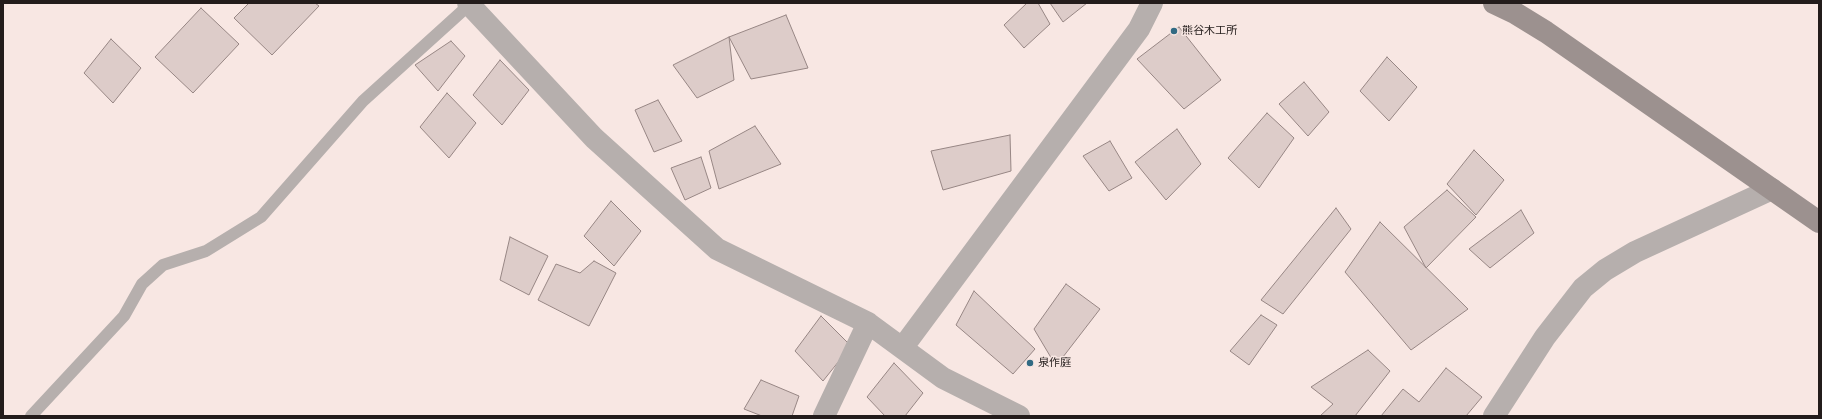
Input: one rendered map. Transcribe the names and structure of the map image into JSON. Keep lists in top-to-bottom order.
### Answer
{
  "places": ["熊谷木工所", "泉作庭"]
}
